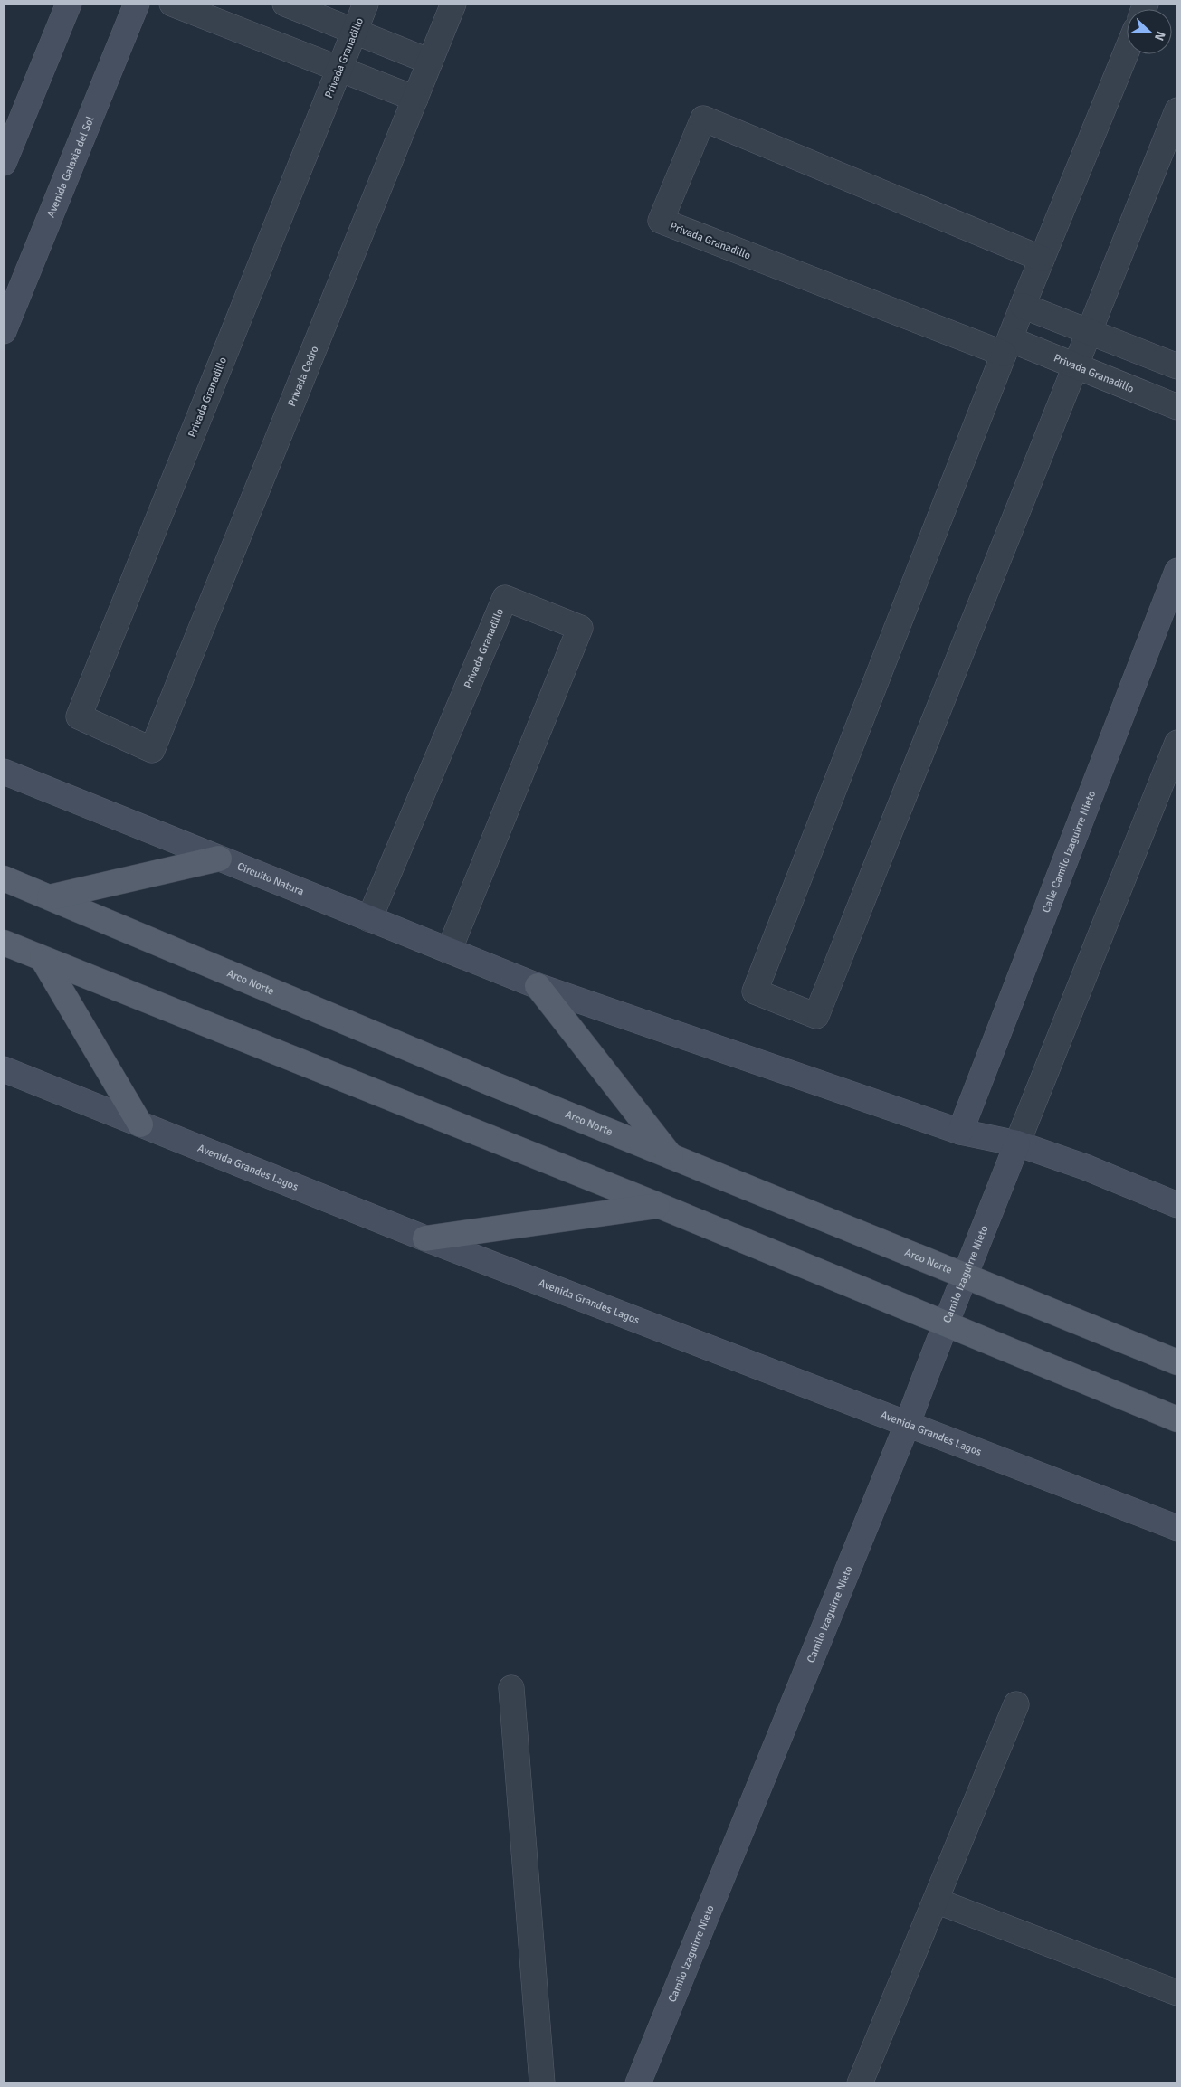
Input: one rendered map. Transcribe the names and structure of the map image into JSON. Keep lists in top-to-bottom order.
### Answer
{
  "streets": {
    "main road": ["Arco Norte"],
    "street": [
      "Privada Granadillo",
      "Avenida Galaxia del Sol",
      "Privada Cedro",
      "Calle Camilo Izaguirre Nieto",
      "Circuito Natura",
      "Avenida Grandes Lagos",
      "Camilo Izaguirre Nieto"
    ]
  },
  "crossings": [
    ["Privada Granadillo", "Privada Cedro"],
    ["Privada Granadillo", "Circuito Natura"],
    ["Calle Camilo Izaguirre Nieto", "Circuito Natura"],
    ["Circuito Natura", "Camilo Izaguirre Nieto"],
    ["Arco Norte", "Camilo Izaguirre Nieto"],
    ["Avenida Grandes Lagos", "Camilo Izaguirre Nieto"]
  ],
  "north": "right"
}
